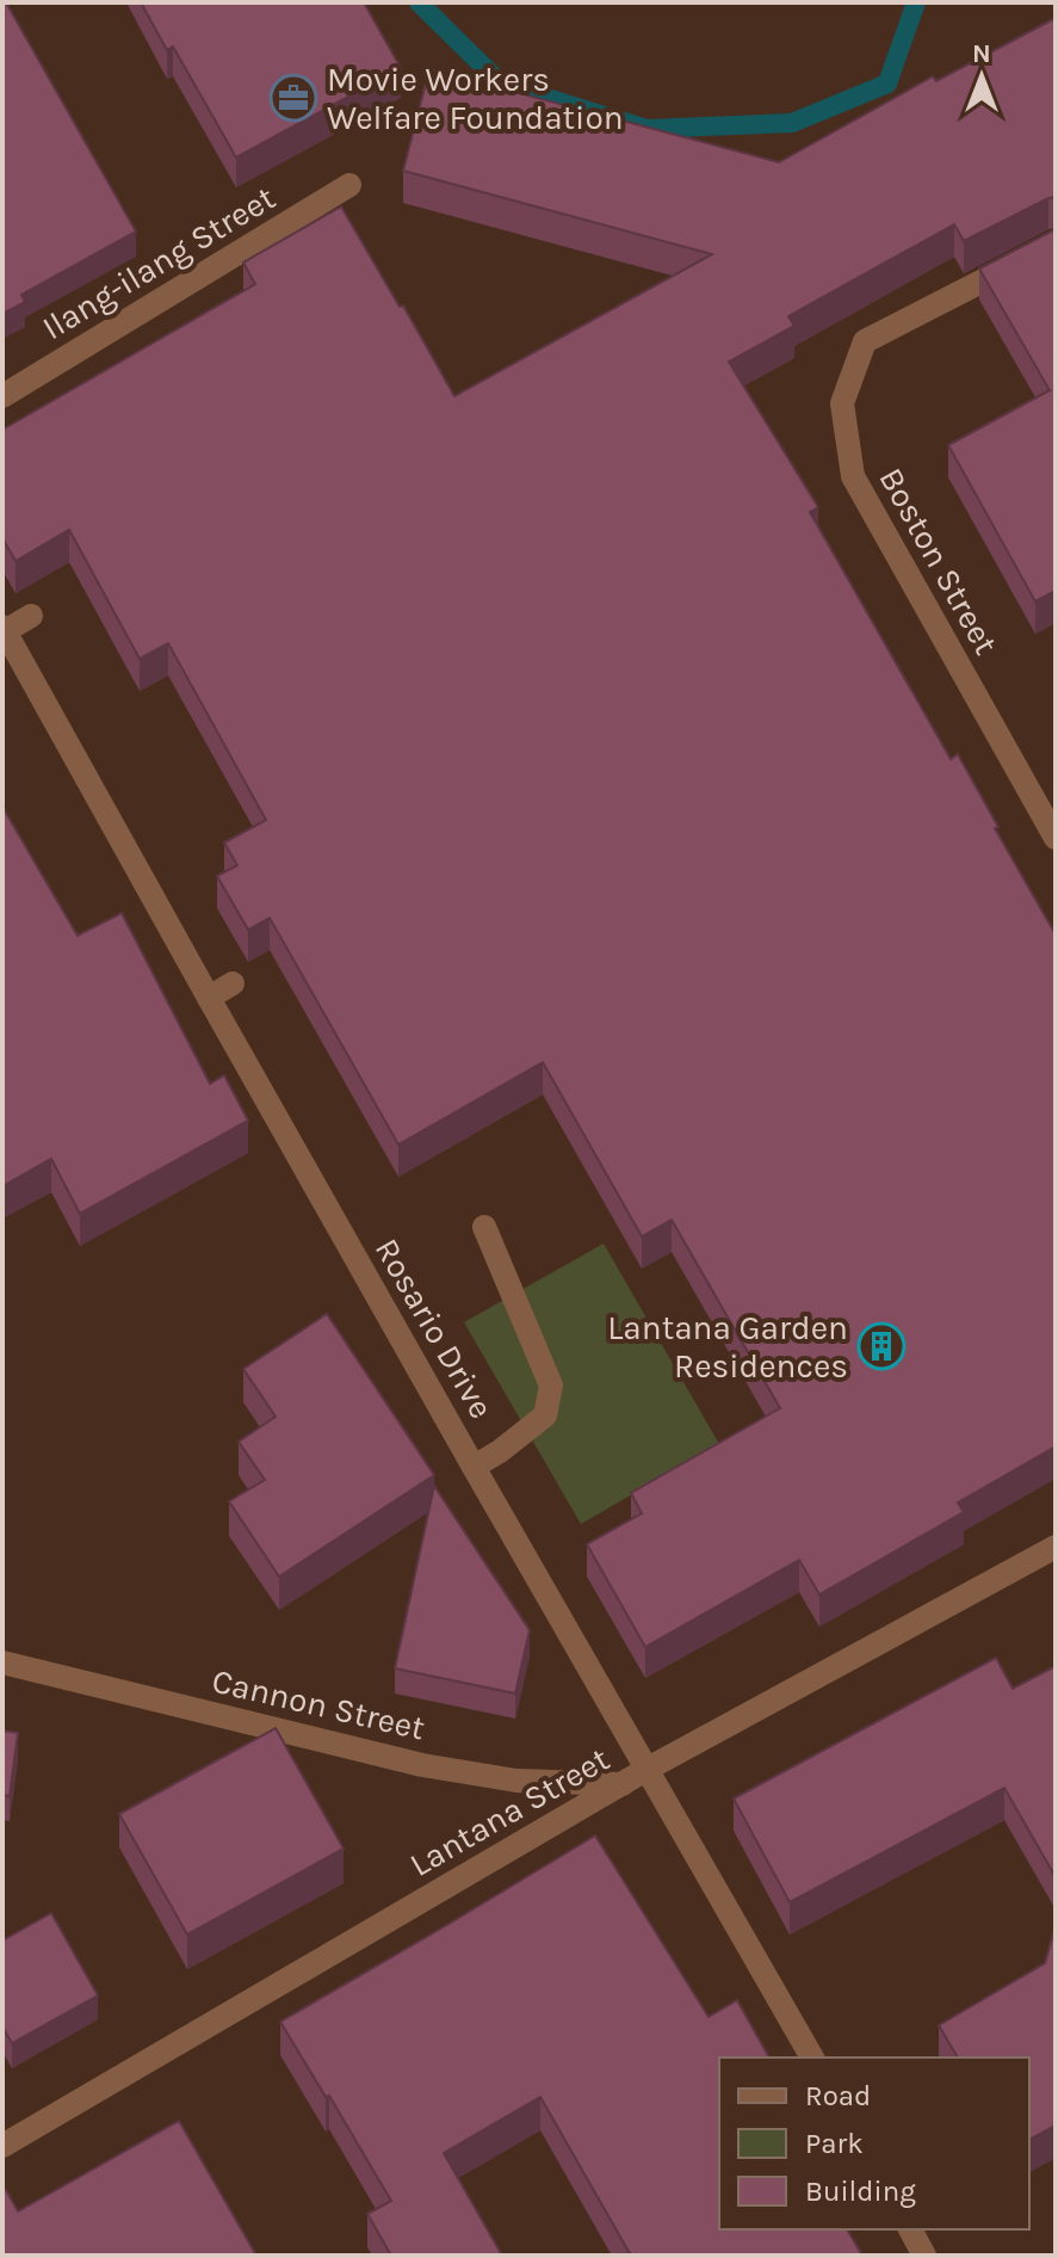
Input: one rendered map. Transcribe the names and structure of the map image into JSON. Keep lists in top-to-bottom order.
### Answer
{
  "streets": {
    "street": [
      "Ilang-ilang Street",
      "Boston Street",
      "Rosario Drive",
      "Cannon Street",
      "Lantana Street"
    ]
  },
  "crossings": [
    ["Rosario Drive", "Lantana Street"],
    ["Cannon Street", "Lantana Street"]
  ],
  "places": {
    "office": ["Movie Workers Welfare Foundation"],
    "building": ["Lantana Garden Residences"]
  },
  "legend": ["Road", "Park", "Building"],
  "north": "top"
}
